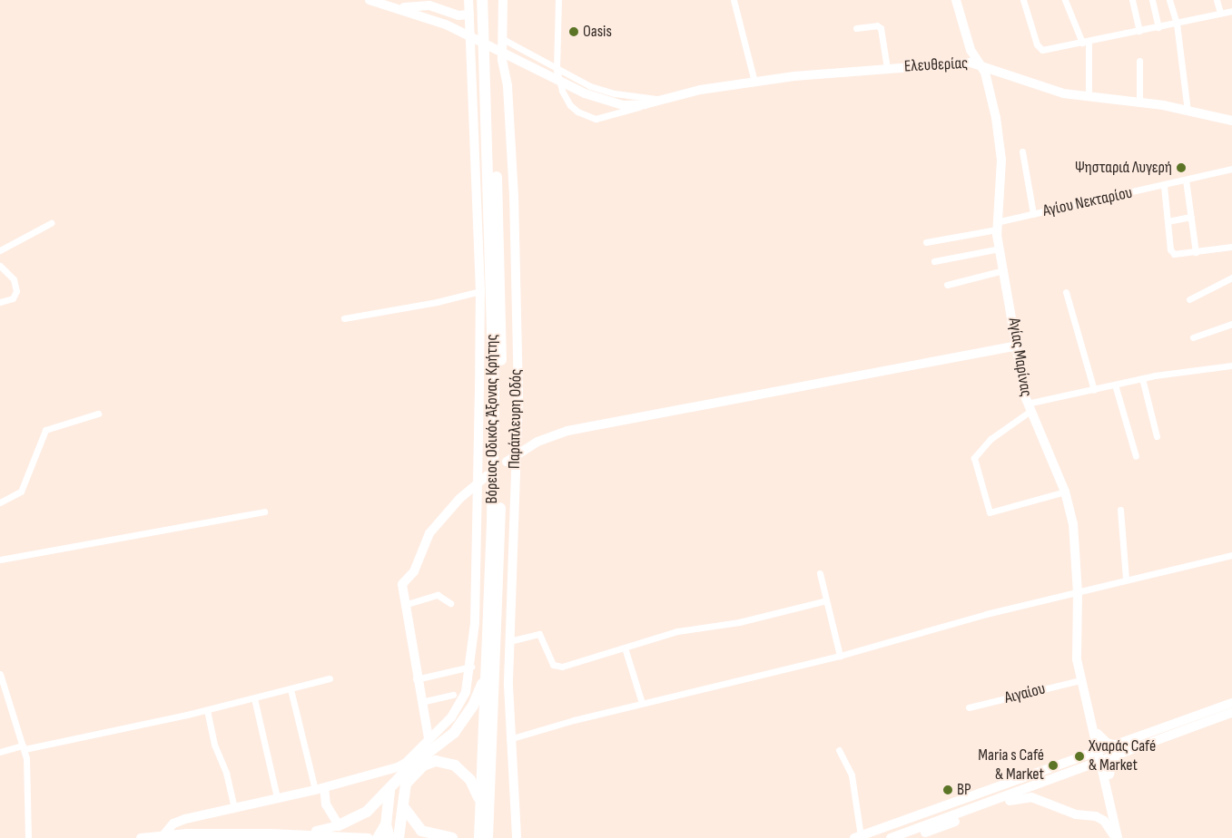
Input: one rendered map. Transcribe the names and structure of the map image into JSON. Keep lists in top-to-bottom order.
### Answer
{
  "streets": {
    "highway": ["Βόρειος Οδικός Άξονας Κρήτης"],
    "street": [
      "Ελευθερίας",
      "Αγίου Νεκταρίου",
      "Αγίας Μαρίνας",
      "Παράπλευρη Οδός",
      "Αιγαίου"
    ]
  },
  "crossings": [
    ["Ελευθερίας", "Αγίας Μαρίνας"],
    ["Αγίου Νεκταρίου", "Αγίας Μαρίνας"],
    ["Αγίας Μαρίνας", "Αιγαίου"]
  ],
  "places": [
    "Oasis",
    "Ψησταριά Λυγερή",
    "Χναράς Café & Market",
    "Maria s Café & Market",
    "BP"
  ]
}
